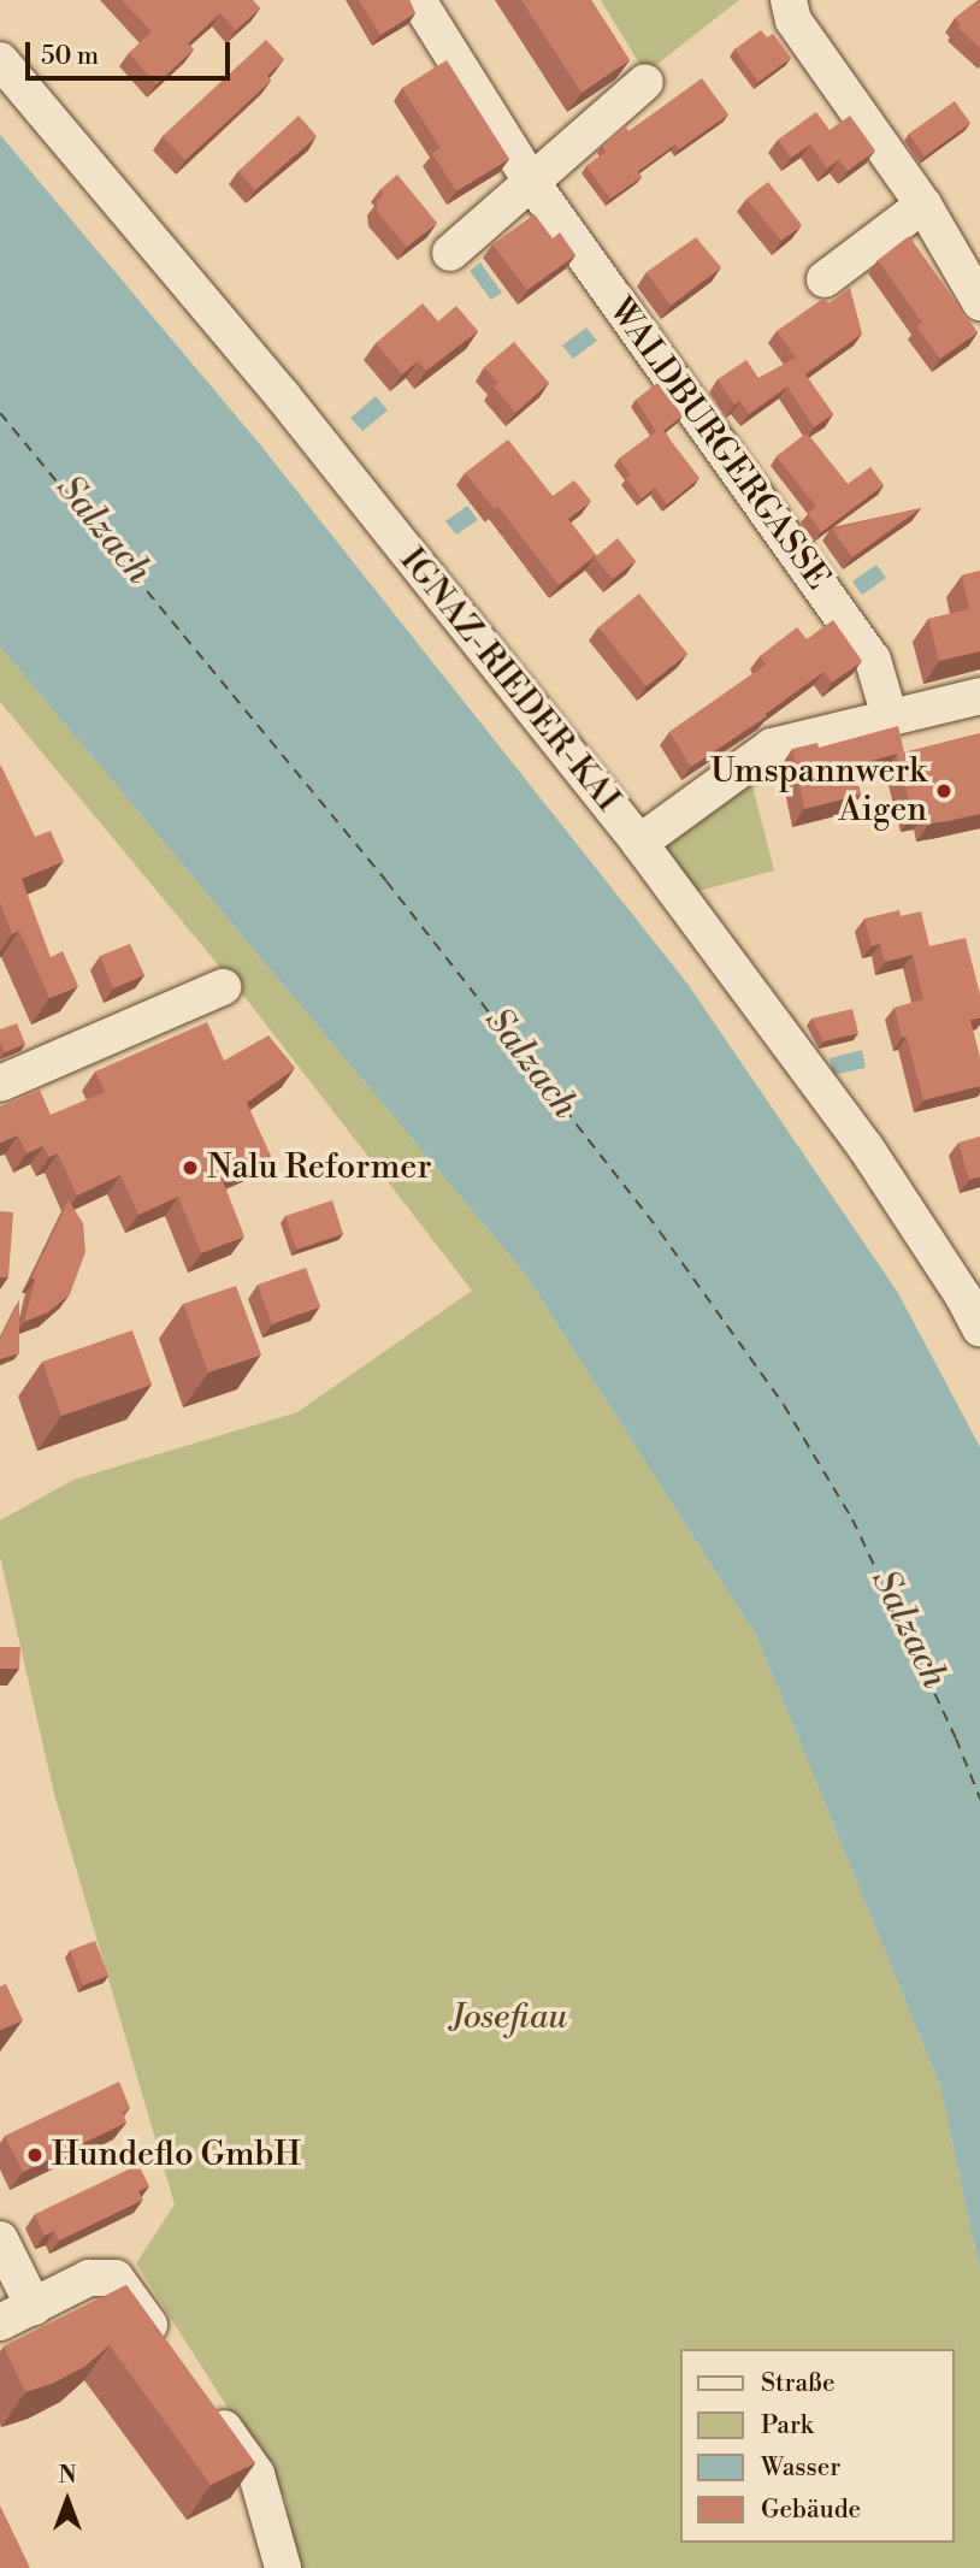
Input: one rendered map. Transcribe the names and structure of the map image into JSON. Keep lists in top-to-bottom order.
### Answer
{
  "streets": {
    "street": ["WALDBURGERGASSE", "IGNAZ-RIEDER-KAI"]
  },
  "water": ["Salzach"],
  "parks": ["Josefiau"],
  "places": ["Umspannwerk Aigen", "Nalu Reformer", "Hundeflo GmbH"],
  "legend": [
    "Straße",
    "Park",
    "Wasser",
    "Gebäude"
  ],
  "scale_bar": "50 m",
  "north": "top"
}
